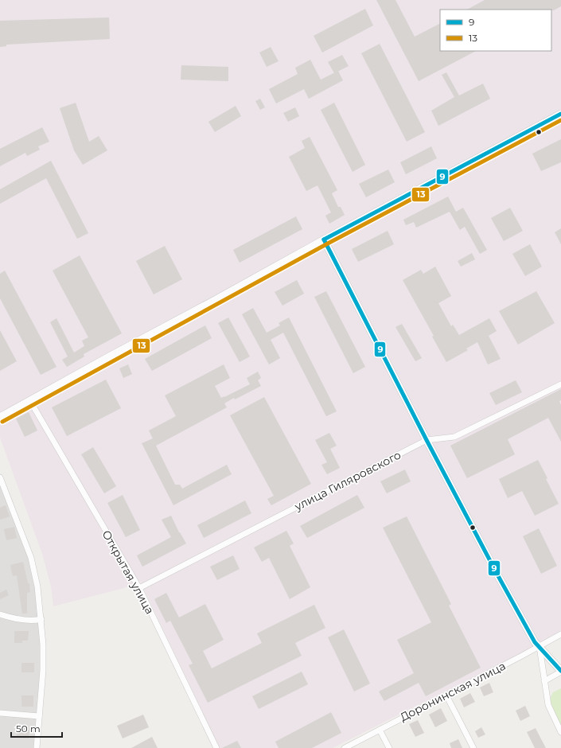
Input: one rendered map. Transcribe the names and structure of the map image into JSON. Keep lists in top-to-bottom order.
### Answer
{
  "streets": {
    "street": ["улица Гиляровского", "Открытая улица", "Доронинская улица"]
  },
  "crossings": [
    ["улица Гиляровского", "Открытая улица"]
  ],
  "lines": ["transit line 9", "transit line 13"],
  "legend": ["9", "13"],
  "scale_bar": "50 m"
}
